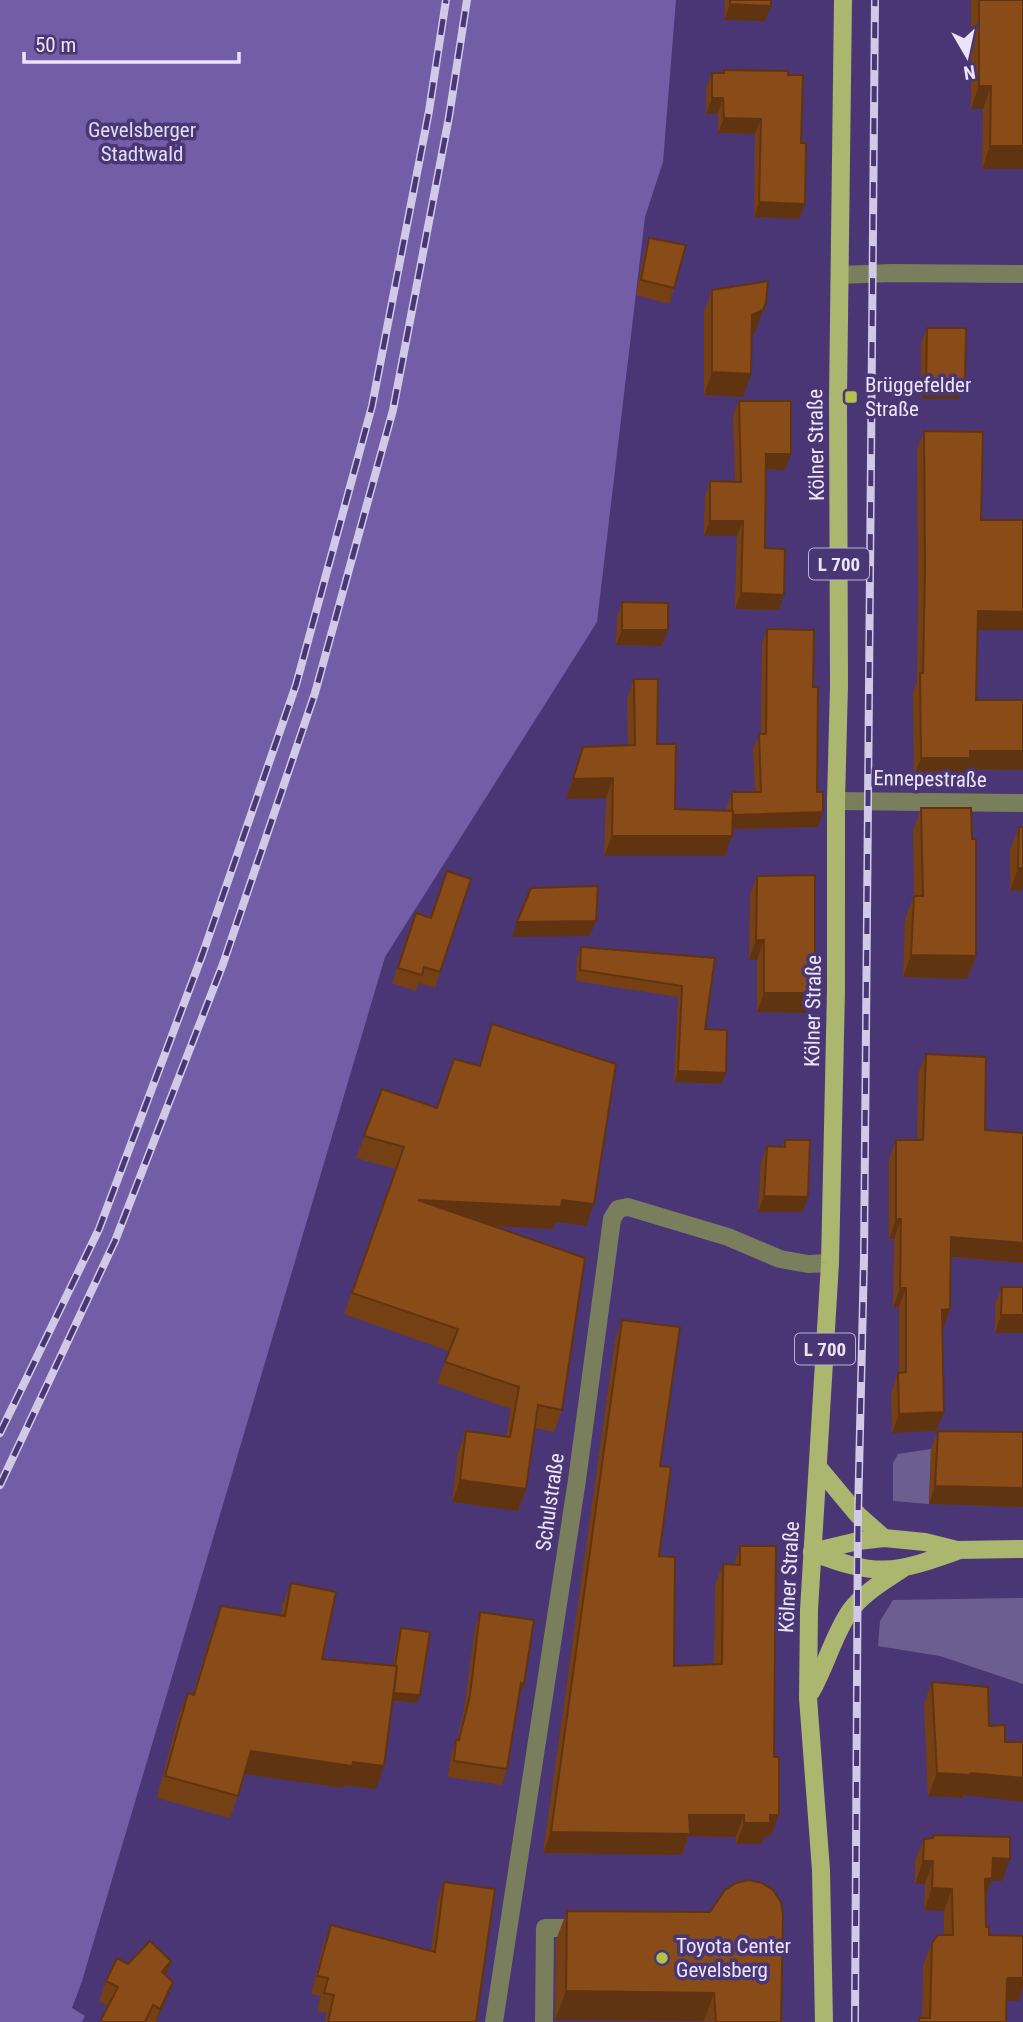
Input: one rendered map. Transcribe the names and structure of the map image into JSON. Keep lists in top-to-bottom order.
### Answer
{
  "streets": {
    "main road": ["Kölner Straße", "L 700"],
    "street": ["Ennepestraße", "Schulstraße"]
  },
  "crossings": [
    ["Kölner Straße", "L 700"],
    ["Kölner Straße", "Ennepestraße"],
    ["Kölner Straße", "Schulstraße"]
  ],
  "parks": ["Gevelsberger Stadtwald"],
  "places": {
    "transit": ["Brüggefelder Straße"],
    "other": ["Toyota Center Gevelsberg"]
  },
  "scale_bar": "50 m",
  "north": "bottom"
}
